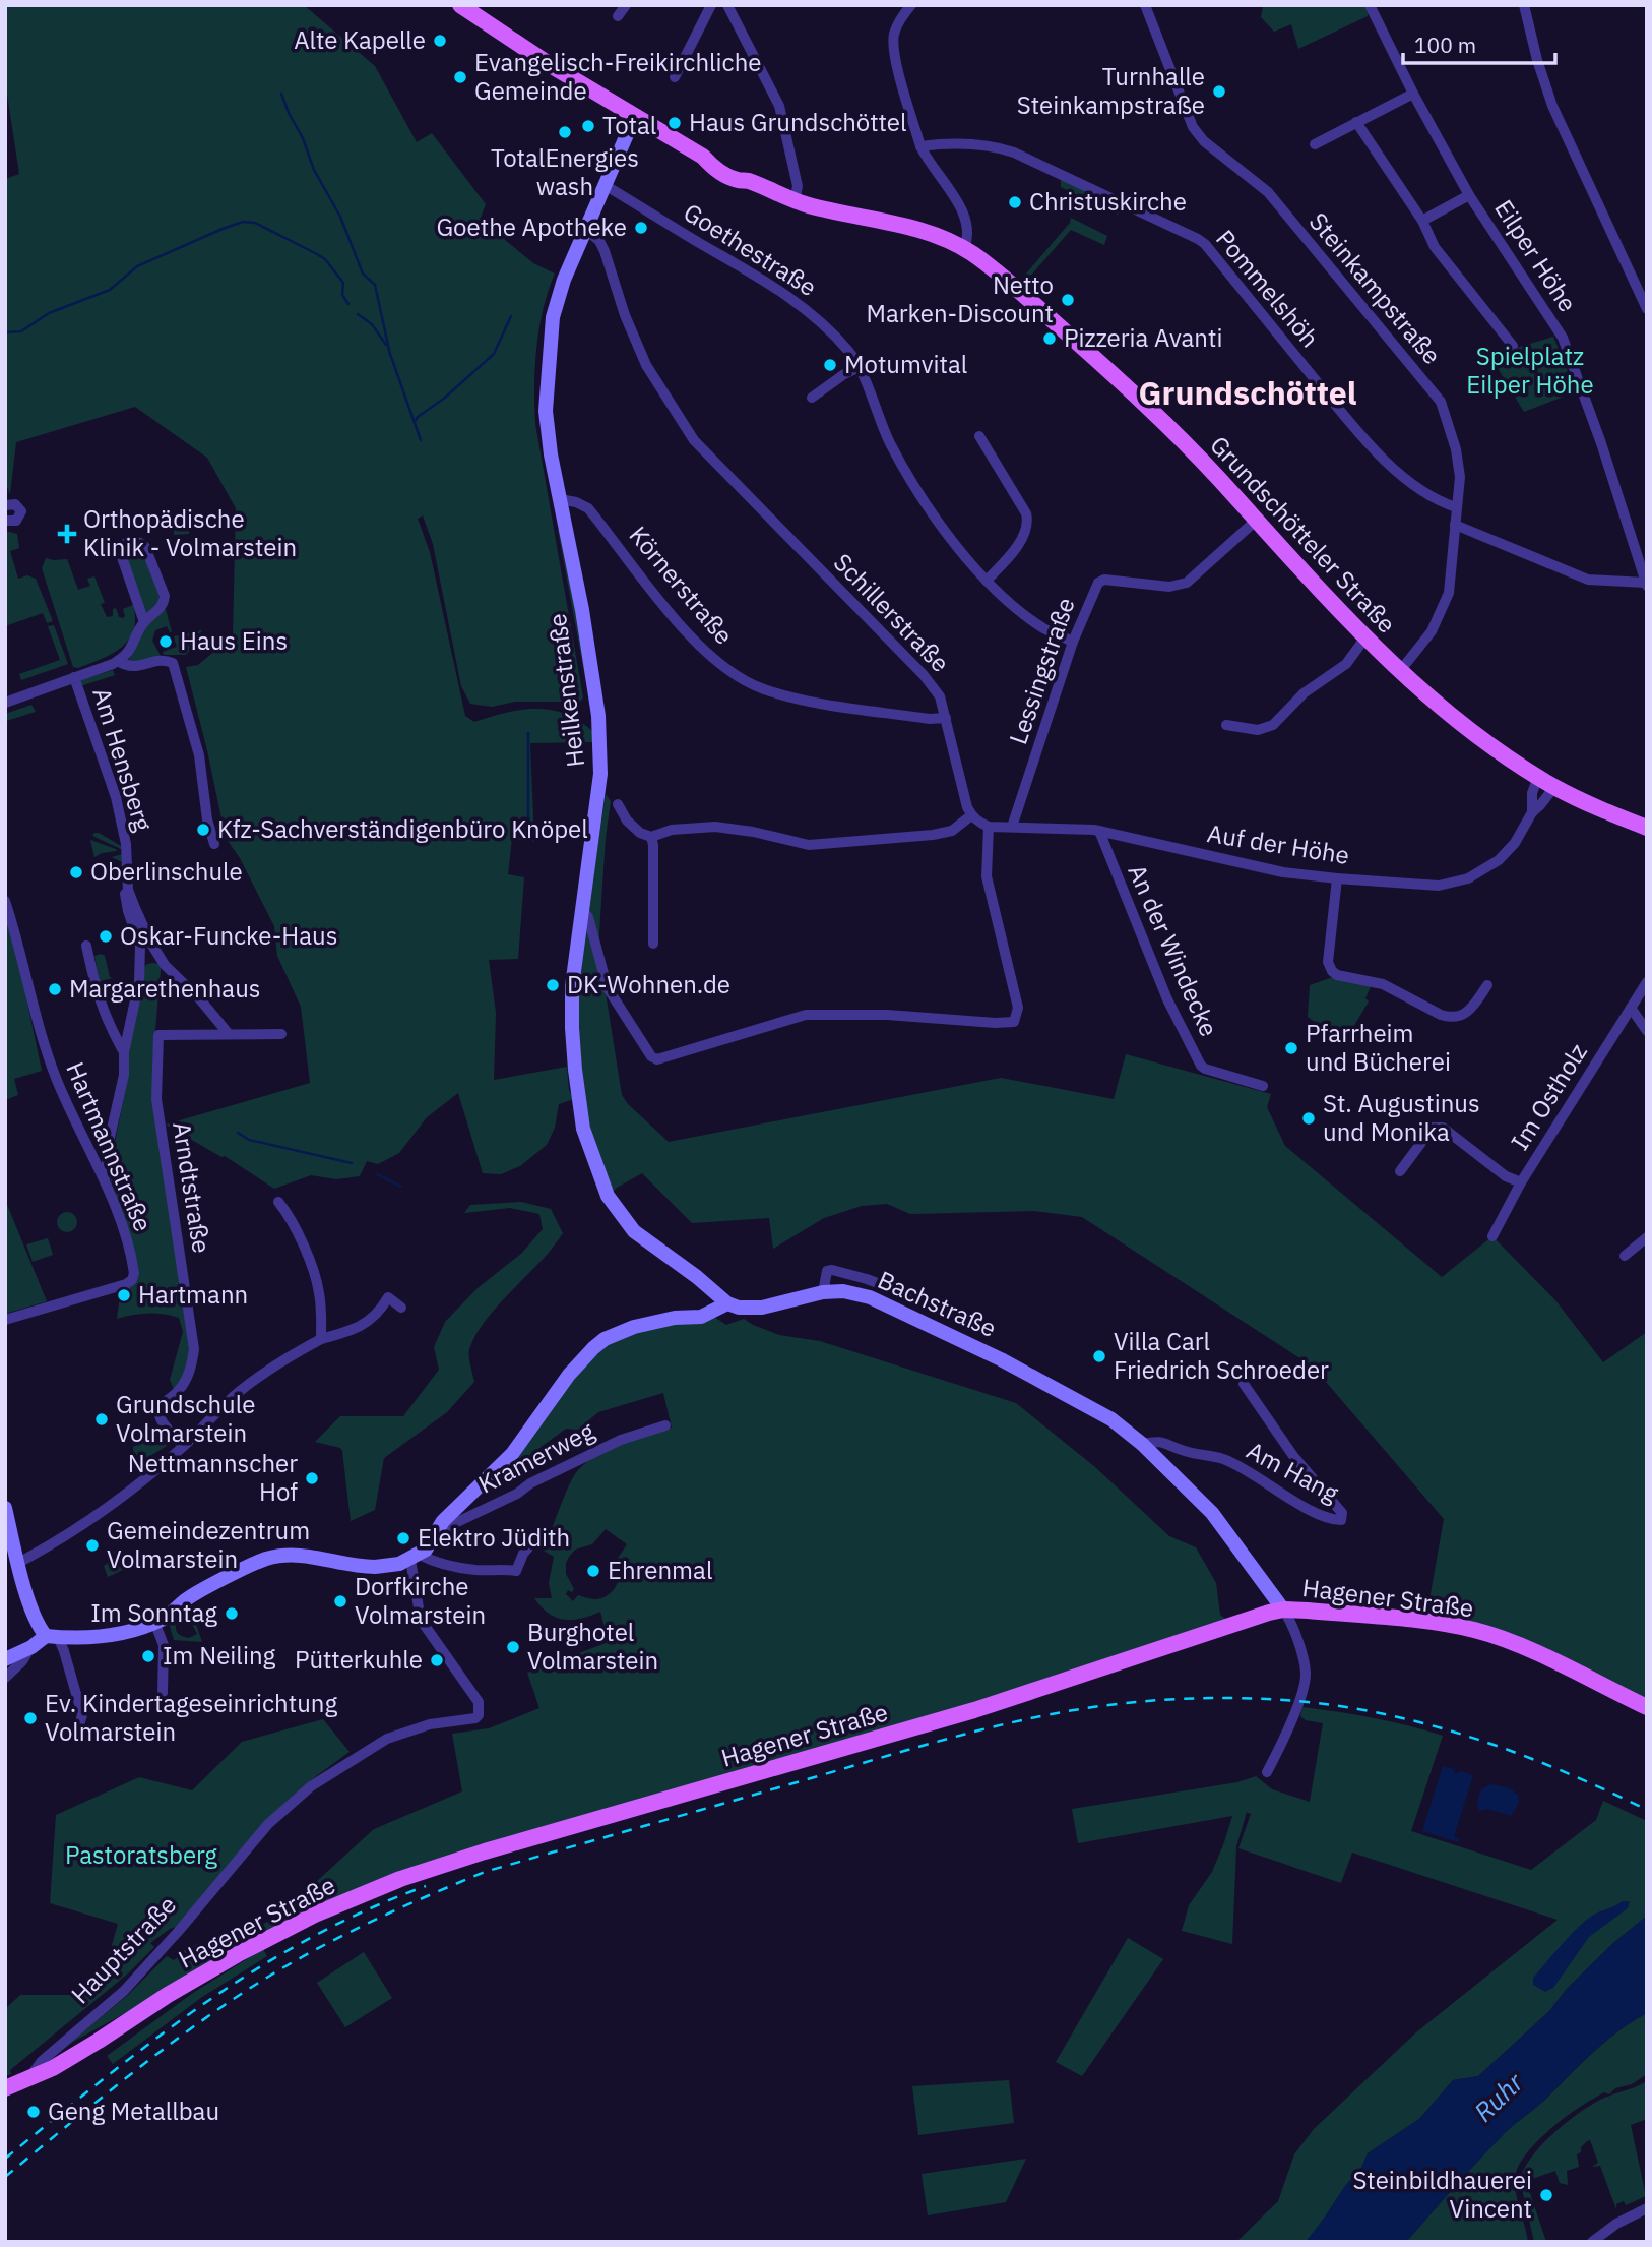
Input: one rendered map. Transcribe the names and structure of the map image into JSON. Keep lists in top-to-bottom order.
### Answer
{
  "streets": {
    "main road": ["Grundschötteler Straße", "Hagener Straße"],
    "street": [
      "Goethestraße",
      "Eilper Höhe",
      "Pommelshöh",
      "Steinkampstraße",
      "Körnerstraße",
      "Schillerstraße",
      "Lessingstraße",
      "Heilkenstraße",
      "Am Hensberg",
      "Auf der Höhe",
      "An der Windecke",
      "Im Ostholz",
      "Hartmannstraße",
      "Arndtstraße",
      "Bachstraße",
      "Kramerweg",
      "Am Hang",
      "Hauptstraße"
    ]
  },
  "crossings": [
    ["Goethestraße", "Lessingstraße"],
    ["Goethestraße", "Heilkenstraße"],
    ["Pommelshöh", "Steinkampstraße"],
    ["Steinkampstraße", "Grundschötteler Straße"],
    ["Grundschötteler Straße", "Lessingstraße"],
    ["Grundschötteler Straße", "Heilkenstraße"],
    ["Grundschötteler Straße", "Auf der Höhe"],
    ["Körnerstraße", "Schillerstraße"],
    ["Körnerstraße", "Heilkenstraße"],
    ["Schillerstraße", "Heilkenstraße"],
    ["Lessingstraße", "Auf der Höhe"],
    ["Heilkenstraße", "Bachstraße"],
    ["Am Hensberg", "Arndtstraße"],
    ["Auf der Höhe", "An der Windecke"],
    ["Bachstraße", "Kramerweg"],
    ["Bachstraße", "Am Hang"],
    ["Bachstraße", "Hagener Straße"],
    ["Bachstraße", "Hauptstraße"],
    ["Hagener Straße", "Hauptstraße"]
  ],
  "districts": ["Grundschöttel"],
  "water": ["Ruhr"],
  "parks": ["Spielplatz Eilper Höhe", "Pastoratsberg"],
  "places": {
    "other": [
      "Alte Kapelle",
      "Evangelisch-Freikirchliche Gemeinde",
      "Turnhalle Steinkampstraße",
      "Haus Grundschöttel",
      "Total",
      "TotalEnergies wash",
      "Christuskirche",
      "Goethe Apotheke",
      "Netto Marken-Discount",
      "Pizzeria Avanti",
      "Motumvital",
      "Haus Eins",
      "Kfz-Sachverständigenbüro Knöpel",
      "Oberlinschule",
      "Oskar-Funcke-Haus",
      "DK-Wohnen.de",
      "Margarethenhaus",
      "Pfarrheim und Bücherei",
      "St. Augustinus und Monika",
      "Hartmann",
      "Villa Carl Friedrich Schroeder",
      "Grundschule Volmarstein",
      "Nettmannscher Hof",
      "Elektro Jüdith",
      "Gemeindezentrum Volmarstein",
      "Ehrenmal",
      "Dorfkirche Volmarstein",
      "Im Sonntag",
      "Burghotel Volmarstein",
      "Im Neiling",
      "Pütterkuhle",
      "Ev. Kindertageseinrichtung Volmarstein",
      "Geng Metallbau",
      "Steinbildhauerei Vincent"
    ],
    "health": ["Orthopädische Klinik - Volmarstein"]
  },
  "scale_bar": "100 m"
}
